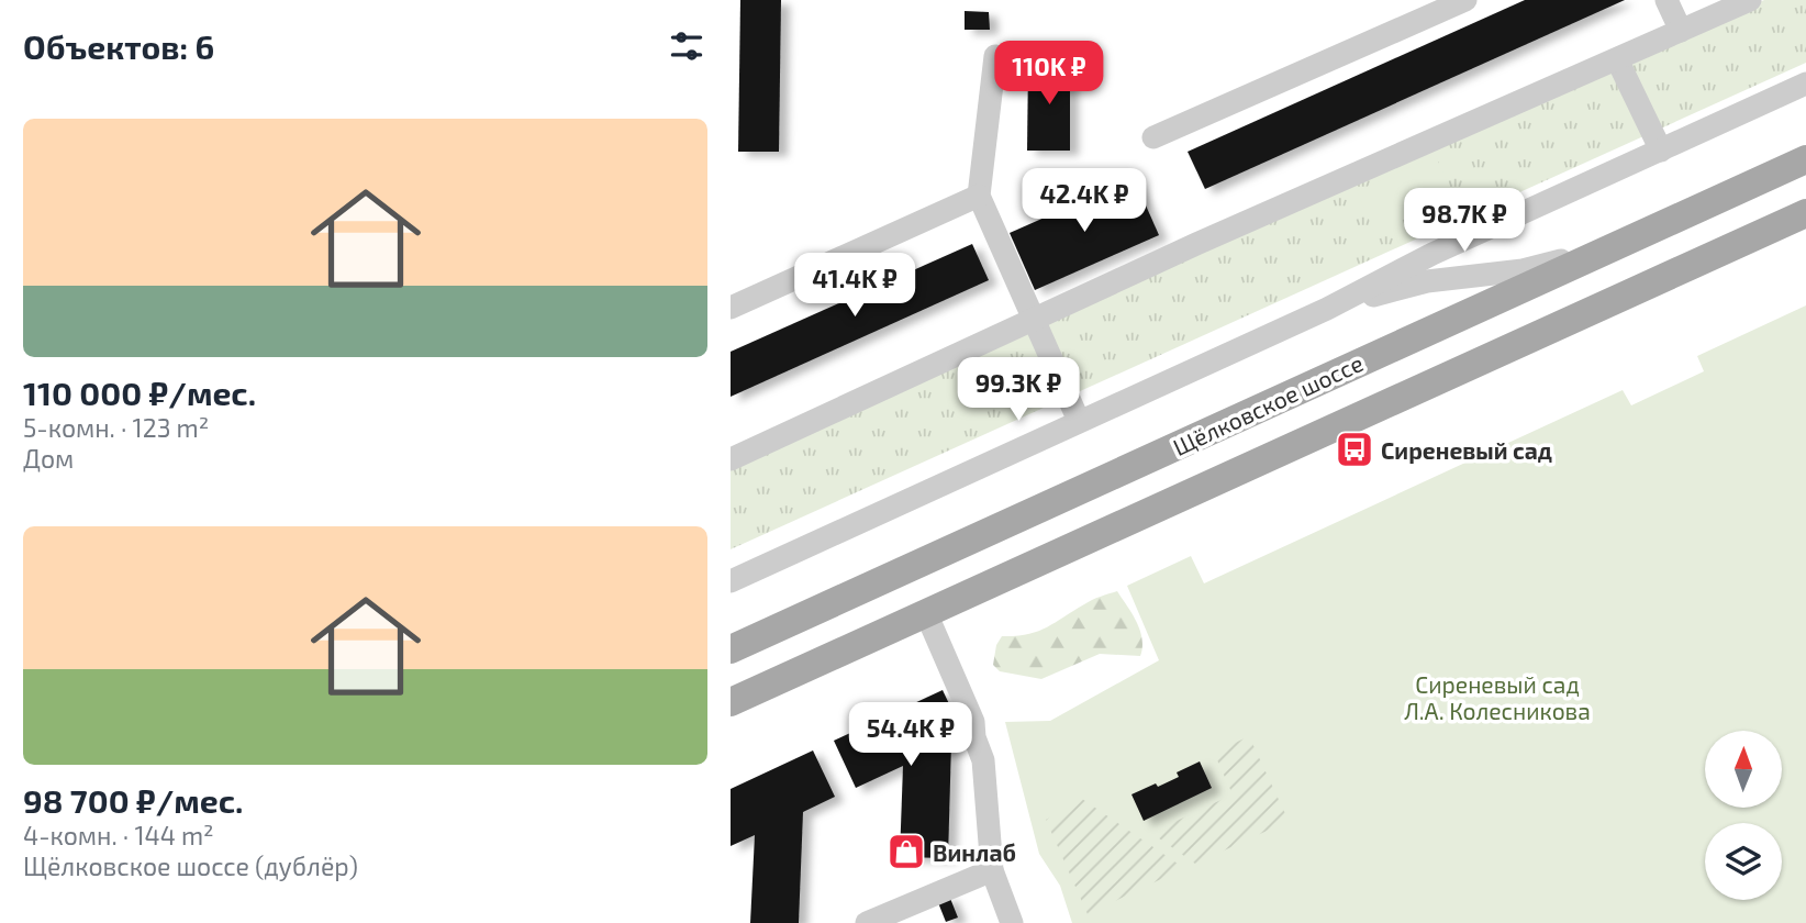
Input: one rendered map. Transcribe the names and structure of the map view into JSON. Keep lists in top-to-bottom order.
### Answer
{
  "streets": {
    "main road": ["Щёлковское шоссе"]
  },
  "parks": ["Сиреневый сад Л.А. Колесникова"],
  "places": {
    "bus stop": ["Сиреневый сад"],
    "shop": ["Винлаб"]
  },
  "north": "top",
  "page": {
    "heading": "Объектов: 6",
    "price": [
      "110K ₽",
      "42.4K ₽",
      "98.7K ₽",
      "41.4K ₽",
      "99.3K ₽",
      "54.4K ₽"
    ],
    "list": [
      {
        "name": "110 000 ₽/мес.",
        "note": "5-комн. · 123 m² · Дом"
      },
      {
        "name": "98 700 ₽/мес.",
        "note": "4-комн. · 144 m² · Щёлковское шоссе (дублёр)"
      }
    ]
  }
}
